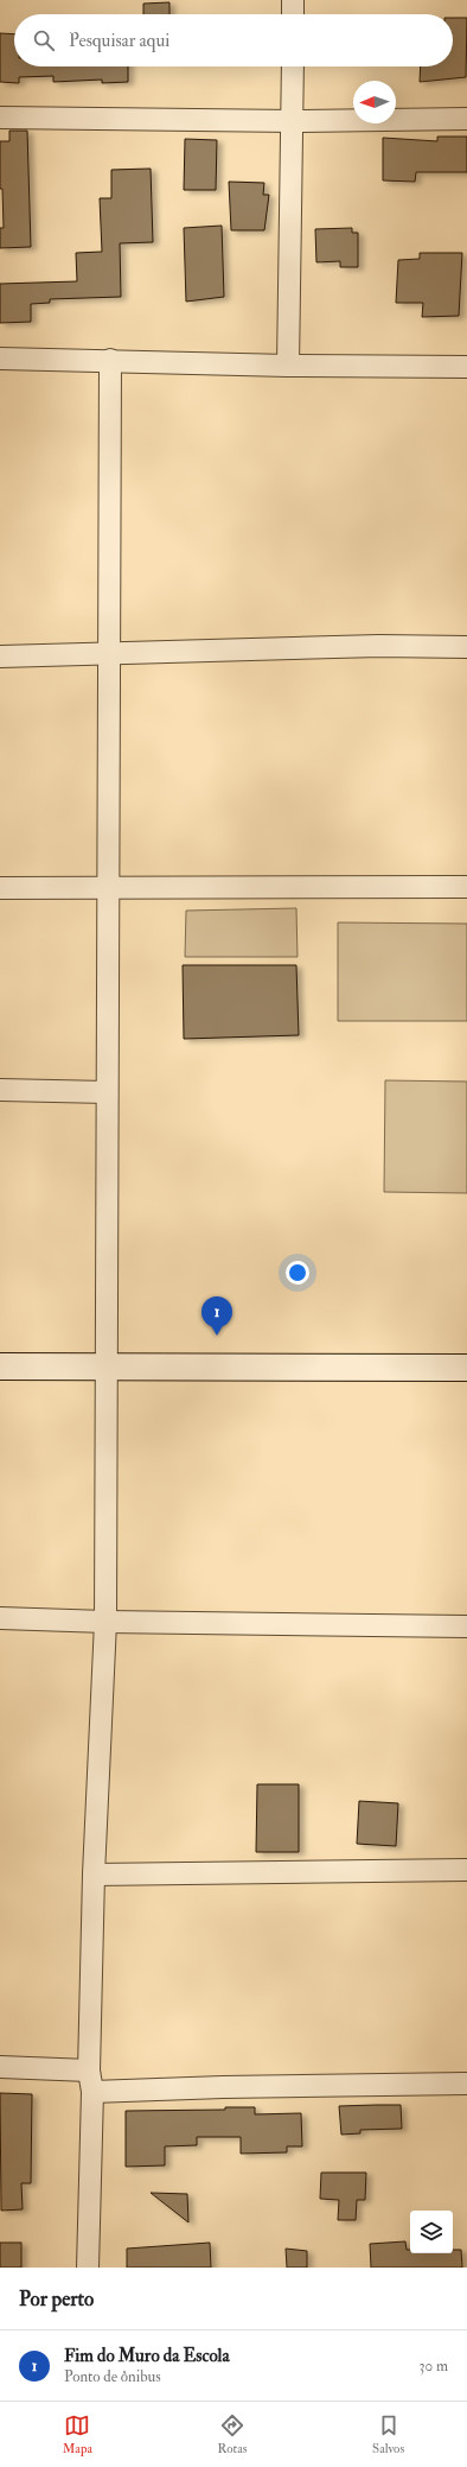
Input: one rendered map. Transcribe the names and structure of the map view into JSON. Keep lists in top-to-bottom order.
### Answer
{
  "north": "left",
  "page": {
    "search": "Pesquisar aqui",
    "pins": "1",
    "heading": "Por perto",
    "list": [
      {
        "mark": "1",
        "name": "Fim do Muro da Escola",
        "note": "Ponto de ônibus",
        "value": "30 m"
      }
    ],
    "nav": ["Mapa", "Rotas", "Salvos"]
  }
}
